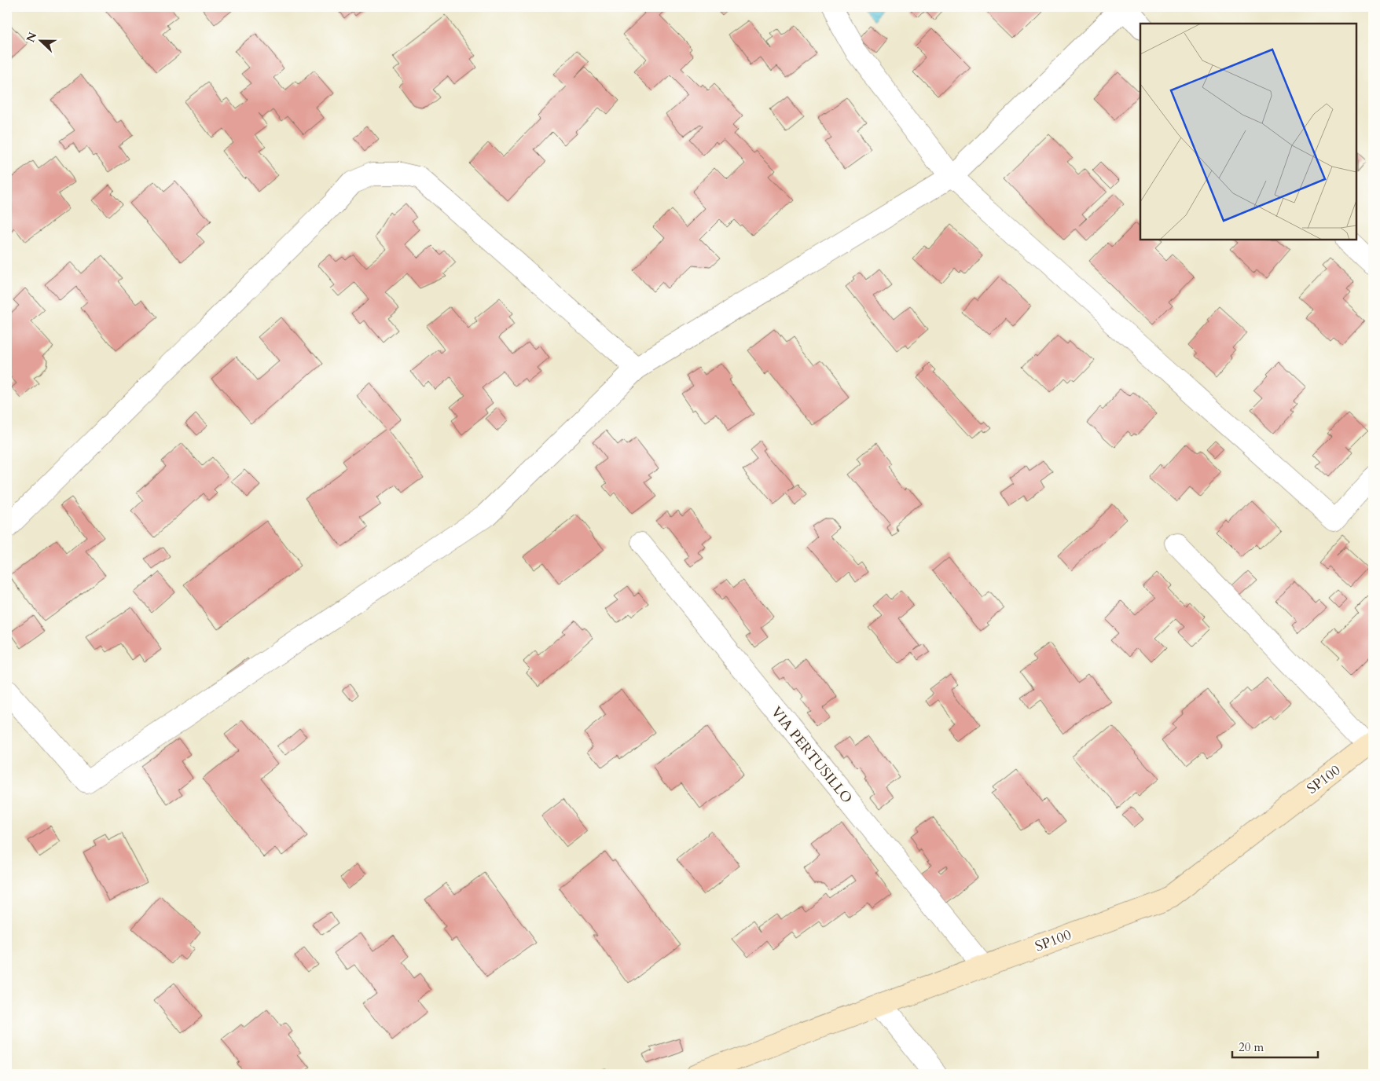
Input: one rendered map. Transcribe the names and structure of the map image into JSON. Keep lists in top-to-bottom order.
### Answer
{
  "streets": {
    "main road": ["SP100"],
    "street": ["VIA PERTUSILLO"]
  },
  "crossings": [
    ["VIA PERTUSILLO", "SP100"]
  ],
  "scale_bar": "20 m",
  "north": "left"
}
